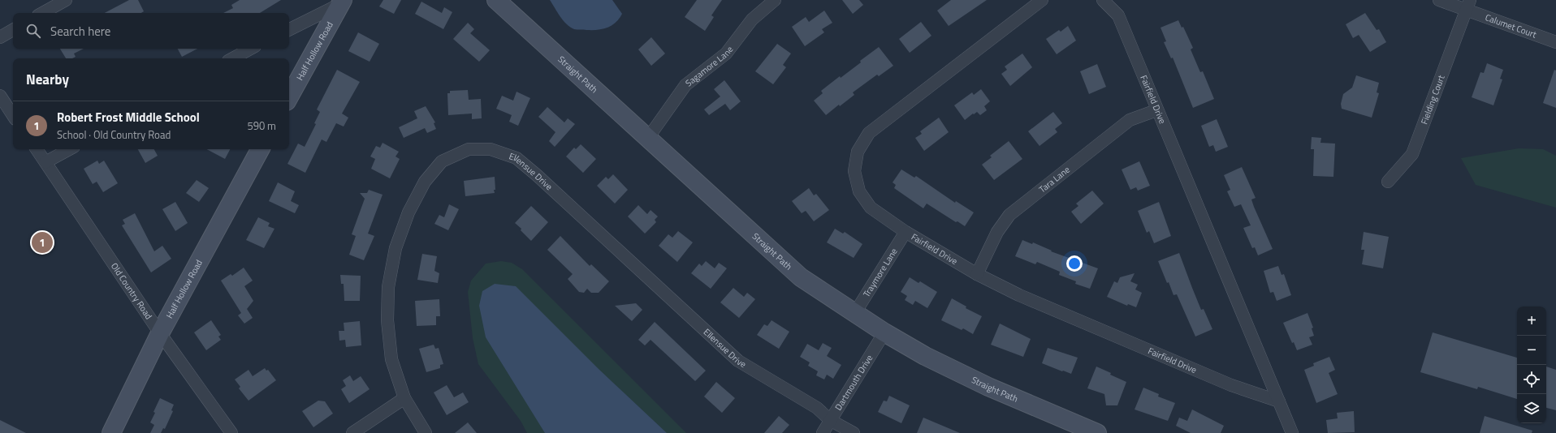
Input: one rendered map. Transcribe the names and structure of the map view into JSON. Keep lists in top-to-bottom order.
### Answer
{
  "streets": {
    "main road": ["Half Hollow Road", "Straight Path"],
    "street": [
      "Calumet Court",
      "Sagamore Lane",
      "Fairfield Drive",
      "Fielding Court",
      "Ellensue Drive",
      "Tara Lane",
      "Traymore Lane",
      "Old Country Road",
      "Dartmouth Drive"
    ]
  },
  "crossings": [
    ["Calumet Court", "Fielding Court"],
    ["Half Hollow Road", "Old Country Road"],
    ["Sagamore Lane", "Straight Path"],
    ["Straight Path", "Traymore Lane"],
    ["Straight Path", "Dartmouth Drive"],
    ["Fairfield Drive", "Tara Lane"],
    ["Fairfield Drive", "Traymore Lane"],
    ["Ellensue Drive", "Dartmouth Drive"]
  ],
  "page": {
    "search": "Search here",
    "heading": "Nearby",
    "list": [
      {
        "mark": "1",
        "name": "Robert Frost Middle School",
        "note": "School · Old Country Road",
        "value": "590 m"
      }
    ],
    "pins": "1",
    "map_buttons": ["+", "−"]
  }
}
